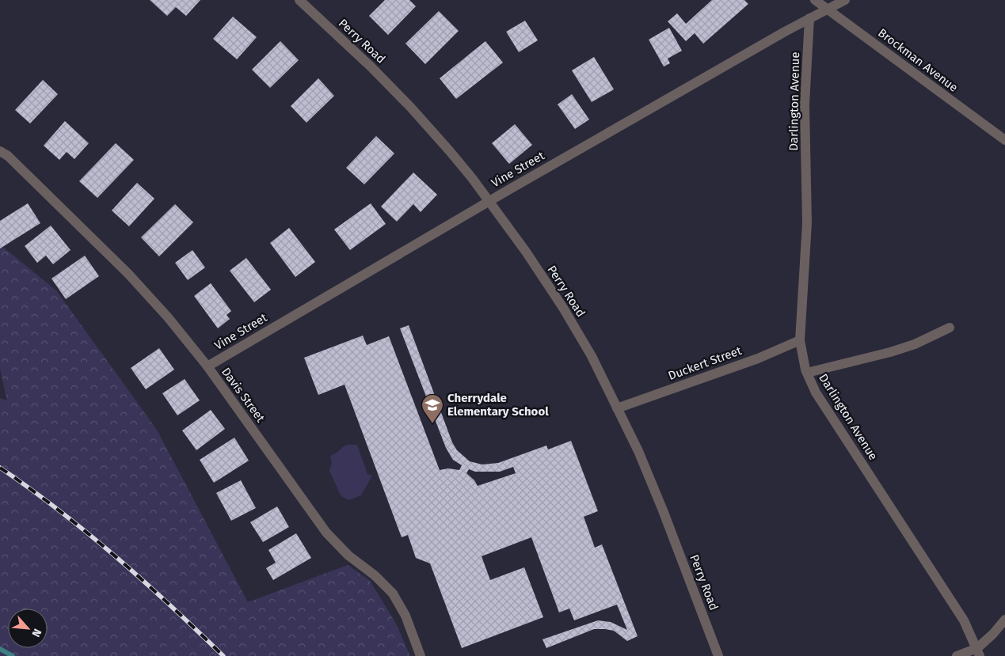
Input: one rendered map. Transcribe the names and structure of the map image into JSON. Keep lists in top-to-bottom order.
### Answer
{
  "streets": {
    "street": [
      "Perry Road",
      "Brockman Avenue",
      "Darlington Avenue",
      "Vine Street",
      "Duckert Street",
      "Davis Street"
    ]
  },
  "crossings": [
    ["Perry Road", "Vine Street"],
    ["Perry Road", "Duckert Street"],
    ["Brockman Avenue", "Vine Street"],
    ["Darlington Avenue", "Vine Street"],
    ["Darlington Avenue", "Duckert Street"],
    ["Vine Street", "Davis Street"]
  ],
  "places": {
    "school or university": ["Cherrydale Elementary School"]
  },
  "north": "bottom right"
}
